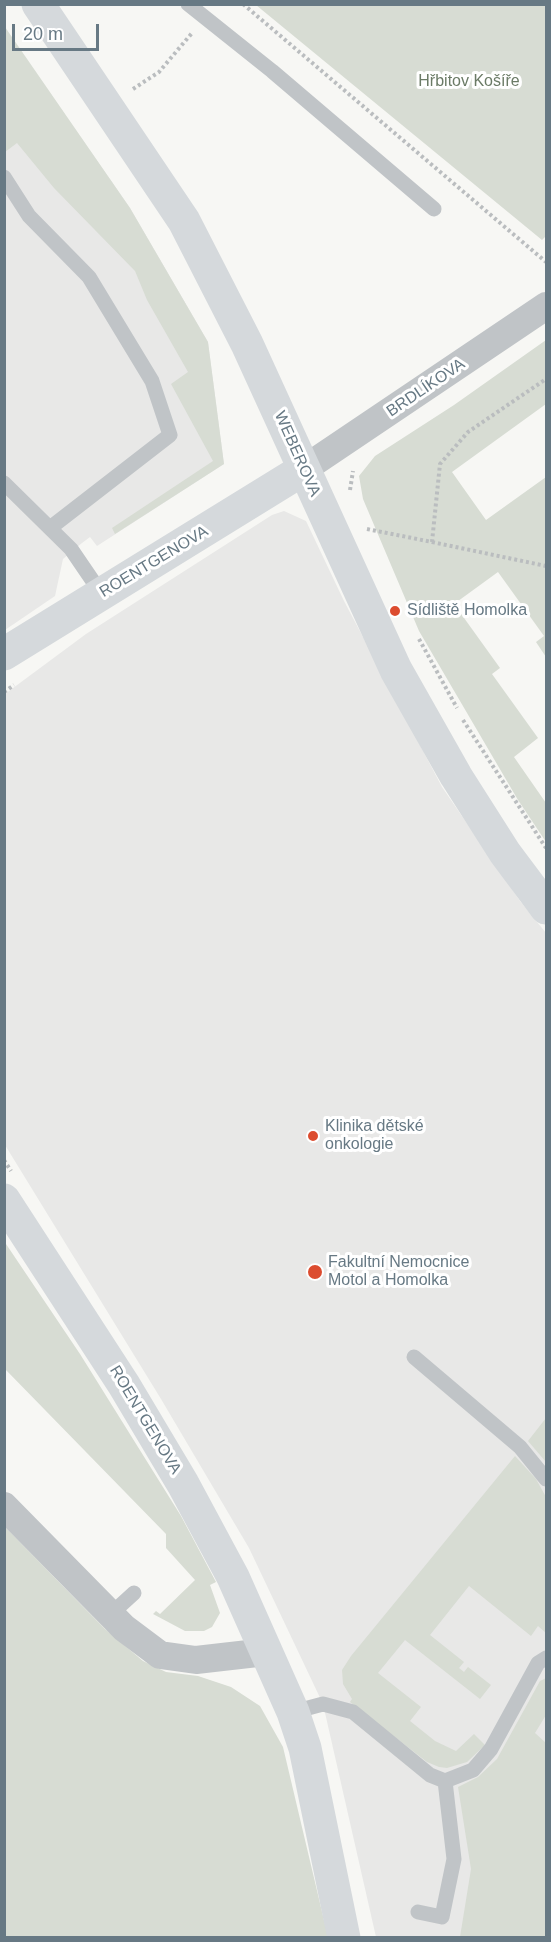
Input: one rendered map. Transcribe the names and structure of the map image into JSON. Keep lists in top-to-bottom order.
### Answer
{
  "streets": {
    "street": ["BRDLÍKOVA", "WEBEROVA", "ROENTGENOVA"]
  },
  "crossings": [
    ["BRDLÍKOVA", "WEBEROVA"],
    ["BRDLÍKOVA", "ROENTGENOVA"],
    ["WEBEROVA", "ROENTGENOVA"]
  ],
  "parks": ["Hřbitov Košíře"],
  "places": ["Sídliště Homolka", "Klinika dětské onkologie", "Fakultní Nemocnice Motol a Homolka"],
  "scale_bar": "20 m"
}
